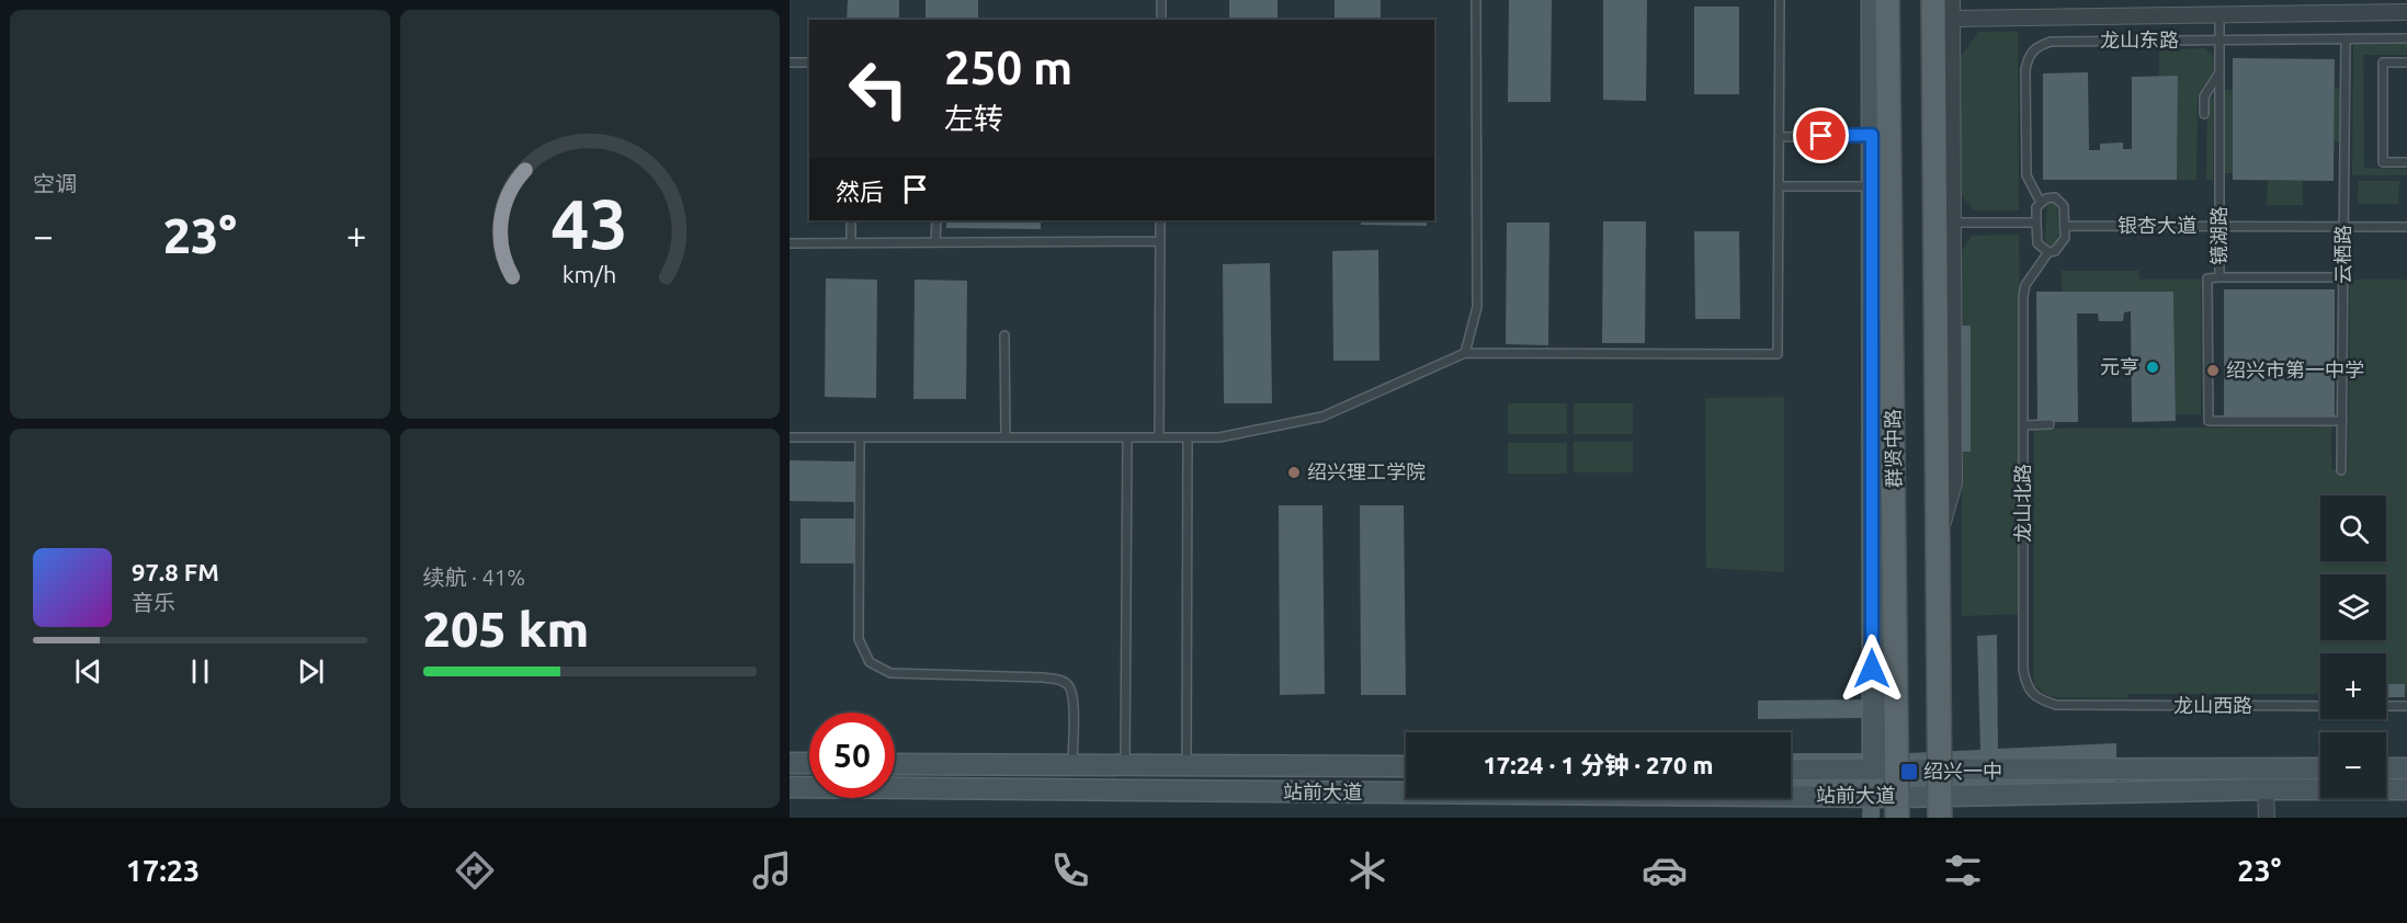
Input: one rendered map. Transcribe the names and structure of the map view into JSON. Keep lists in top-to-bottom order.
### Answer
{
  "streets": {
    "main road": ["群贤中路", "站前大道"],
    "lane": [
      "龙山东路",
      "银杏大道",
      "镜湖路",
      "云栖路",
      "龙山北路",
      "龙山西路"
    ]
  },
  "crossings": [
    ["龙山东路", "镜湖路"],
    ["龙山东路", "云栖路"],
    ["银杏大道", "镜湖路"],
    ["银杏大道", "云栖路"],
    ["银杏大道", "龙山北路"],
    ["镜湖路", "云栖路"],
    ["群贤中路", "站前大道"],
    ["龙山北路", "龙山西路"]
  ],
  "places": {
    "other": ["元亨", "绍兴市第一中学", "绍兴理工学院"],
    "transit": ["绍兴一中"]
  },
  "page": {
    "tile": [
      "空调",
      ["续航 · 41%", "205 km"]
    ],
    "turn": ["250 m", "左转"],
    "then": "然后",
    "heat": ["−", "23°", "+"],
    "map_buttons": ["+", "−"],
    "song": ["97.8 FM", "音乐"],
    "limit": "50",
    "trip": "17:24 · 1 分钟 · 270 m",
    "tabs": ["17:23", "23°"],
    "gauge": ["43", "km/h"]
  }
}
